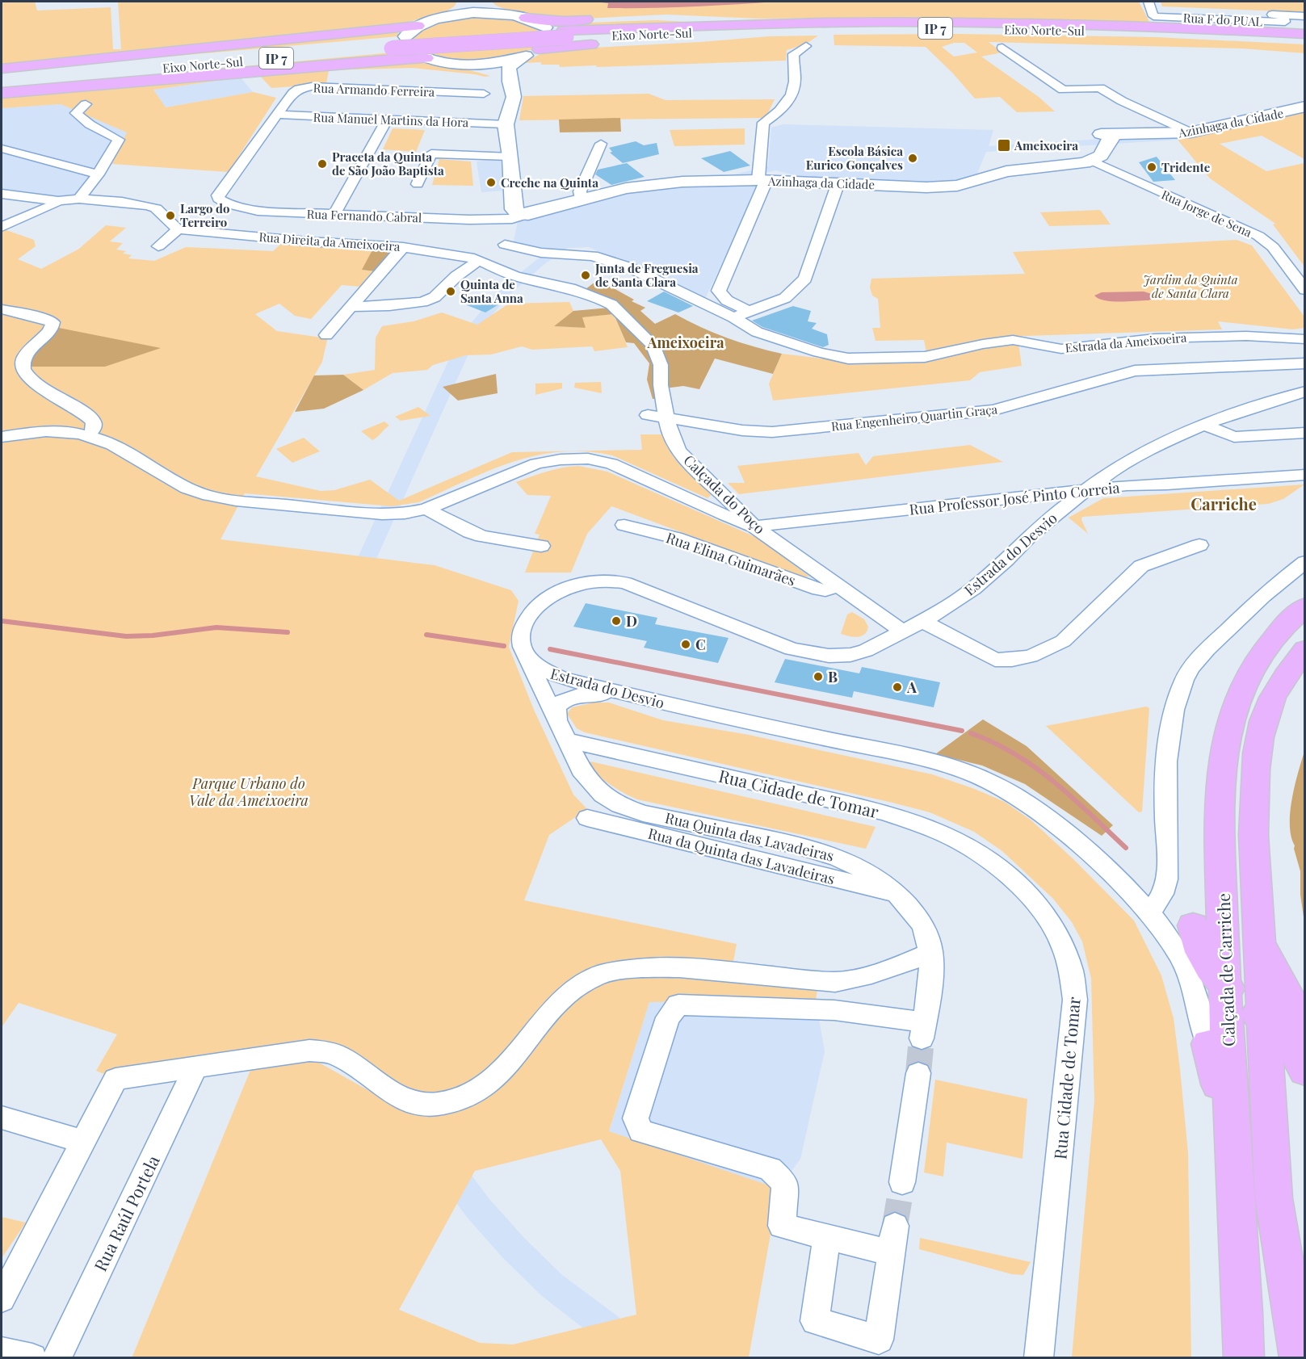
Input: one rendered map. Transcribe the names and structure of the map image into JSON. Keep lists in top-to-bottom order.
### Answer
{
  "streets": {
    "highway": ["IP 7", "Eixo Norte-Sul", "Calçada de Carriche"],
    "street": [
      "Rua F do PUAL",
      "Rua Armando Ferreira",
      "Rua Manuel Martins da Hora",
      "Azinhaga da Cidade",
      "Rua Jorge de Sena",
      "Rua Fernando Cabral",
      "Rua Direita da Ameixoeira",
      "Estrada da Ameixoeira",
      "Rua Engenheiro Quartin Graça",
      "Calçada do Poço",
      "Rua Professor José Pinto Correia",
      "Estrada do Desvio",
      "Rua Elina Guimarães",
      "Rua Cidade de Tomar",
      "Rua Quinta das Lavadeiras",
      "Rua da Quinta das Lavadeiras",
      "Rua Raúl Portela"
    ]
  },
  "crossings": [
    ["Rua Armando Ferreira", "Rua Manuel Martins da Hora"],
    ["Rua Armando Ferreira", "Rua Fernando Cabral"],
    ["Azinhaga da Cidade", "Rua Jorge de Sena"],
    ["Azinhaga da Cidade", "Rua Fernando Cabral"],
    ["Rua Fernando Cabral", "Estrada da Ameixoeira"],
    ["Rua Direita da Ameixoeira", "Calçada do Poço"],
    ["Rua Engenheiro Quartin Graça", "Calçada do Poço"],
    ["Calçada do Poço", "Rua Professor José Pinto Correia"],
    ["Calçada do Poço", "Estrada do Desvio"],
    ["Calçada do Poço", "Rua Elina Guimarães"],
    ["Rua Professor José Pinto Correia", "Estrada do Desvio"],
    ["Rua Cidade de Tomar", "Rua Quinta das Lavadeiras"],
    ["Rua Quinta das Lavadeiras", "Rua da Quinta das Lavadeiras"]
  ],
  "districts": ["Ameixoeira", "Carriche"],
  "parks": ["Jardim da Quinta de Santa Clara", "Parque Urbano do Vale da Ameixoeira"],
  "places": {
    "transit": ["Ameixoeira"],
    "other": [
      "Escola Básica Eurico Gonçalves",
      "Praceta da Quinta de São João Baptista",
      "Tridente",
      "Creche na Quinta",
      "Largo do Terreiro",
      "Junta de Freguesia de Santa Clara",
      "Quinta de Santa Anna",
      "D",
      "C",
      "B",
      "A"
    ]
  }
}
